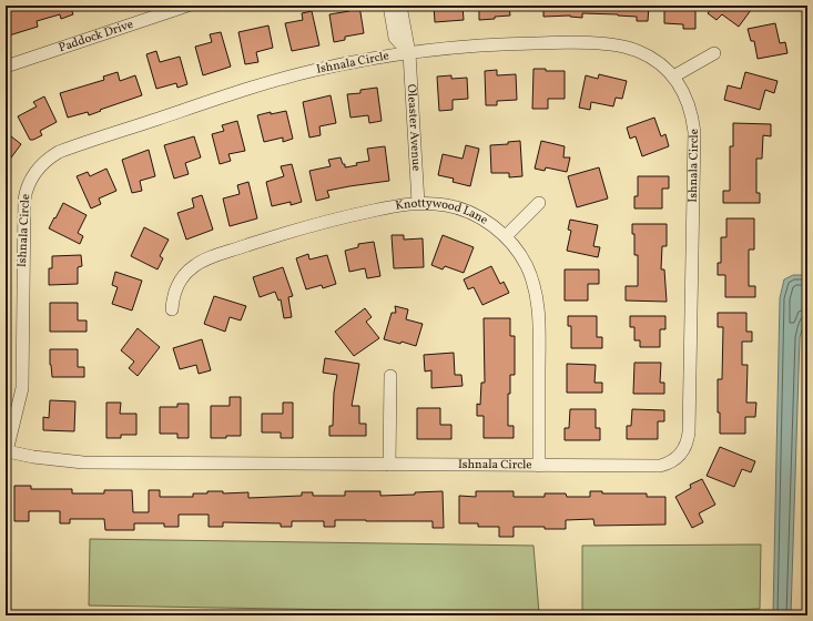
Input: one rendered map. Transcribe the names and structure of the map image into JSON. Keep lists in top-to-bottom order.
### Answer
{
  "streets": {
    "street": [
      "Paddock Drive",
      "Ishnala Circle",
      "Oleaster Avenue",
      "Knottywood Lane"
    ]
  },
  "crossings": [
    ["Ishnala Circle", "Oleaster Avenue"],
    ["Ishnala Circle", "Knottywood Lane"],
    ["Oleaster Avenue", "Knottywood Lane"]
  ]
}
